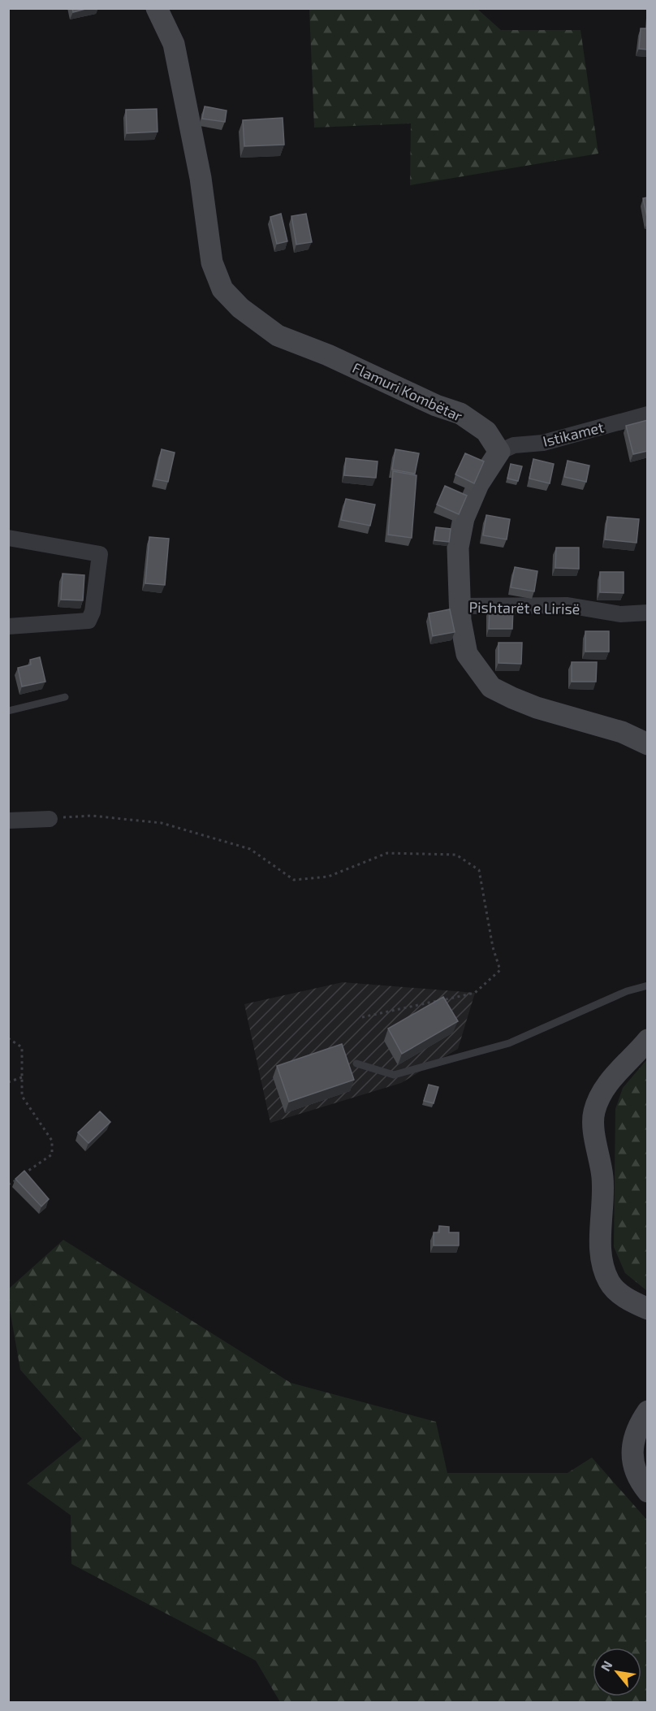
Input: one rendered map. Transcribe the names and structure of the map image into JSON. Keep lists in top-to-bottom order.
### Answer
{
  "streets": {
    "street": ["Flamuri Kombëtar", "Istikamet", "Pishtarët e Lirisë"]
  },
  "crossings": [
    ["Flamuri Kombëtar", "Istikamet"]
  ],
  "north": "top left"
}
